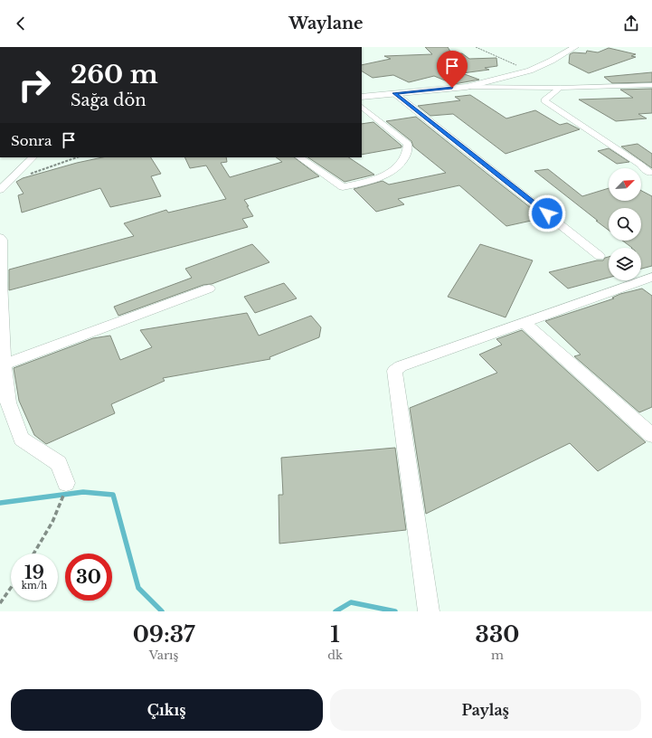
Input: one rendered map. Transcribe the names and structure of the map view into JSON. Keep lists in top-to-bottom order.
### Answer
{
  "north": "top right",
  "page": {
    "header": "Waylane",
    "turn": ["260 m", "Sağa dön"],
    "then": "Sonra",
    "speed": "19 km/h",
    "limit": "30",
    "eta": [
      "09:37",
      "Varış",
      "1",
      "dk",
      "330",
      "m"
    ],
    "buttons": ["Çıkış", "Paylaş"]
  }
}
